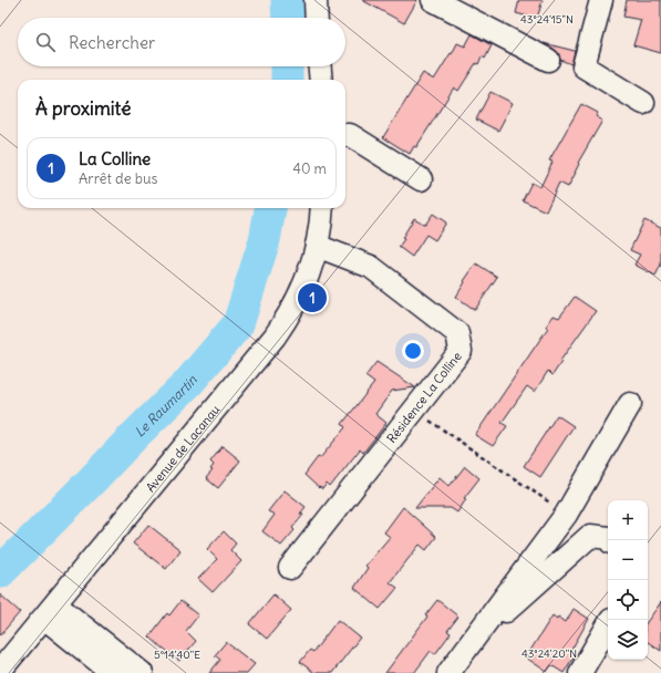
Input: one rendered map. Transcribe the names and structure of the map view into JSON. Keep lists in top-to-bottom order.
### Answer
{
  "streets": {
    "street": ["Résidence La Colline", "Avenue de Lacanau"]
  },
  "crossings": [
    ["Résidence La Colline", "Avenue de Lacanau"]
  ],
  "water": ["Le Raumartin"],
  "page": {
    "search": "Rechercher",
    "heading": "À proximité",
    "list": [
      {
        "mark": "1",
        "name": "La Colline",
        "note": "Arrêt de bus",
        "value": "40 m"
      }
    ],
    "pins": "1",
    "map_buttons": ["+", "−"]
  },
  "coordinates": ["43°24'15\"N", "43°24'20\"N", "5°14'40\"E"]
}
